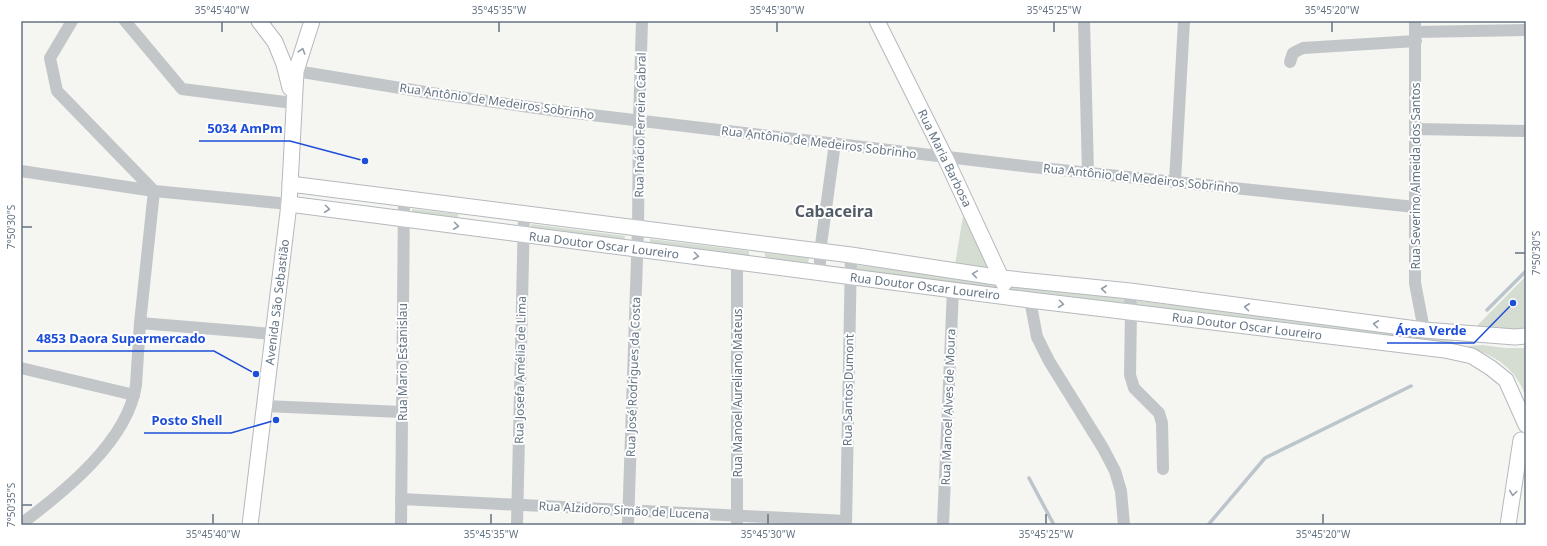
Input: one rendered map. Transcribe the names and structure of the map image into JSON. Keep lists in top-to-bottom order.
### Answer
{
  "streets": {
    "main road": ["Rua Maria Barbosa", "Rua Doutor Oscar Loureiro", "Avenida São Sebastião"],
    "street": [
      "Rua Antônio de Medeiros Sobrinho",
      "Rua Inácio Ferreira Cabral",
      "Rua Severino Almeida dos Santos",
      "Rua Mario Estanislau",
      "Rua Josefa Amélia de Lima",
      "Rua José Rodrigues da Costa",
      "Rua Santos Dumont",
      "Rua Manoel Aureliano Mateus",
      "Rua Manoel Alves de Moura",
      "Rua AIzidoro Simão de Lucena"
    ]
  },
  "crossings": [
    ["Rua Antônio de Medeiros Sobrinho", "Rua Inácio Ferreira Cabral"],
    ["Rua Antônio de Medeiros Sobrinho", "Rua Maria Barbosa"],
    ["Rua Antônio de Medeiros Sobrinho", "Rua Severino Almeida dos Santos"],
    ["Rua Inácio Ferreira Cabral", "Rua Doutor Oscar Loureiro"],
    ["Rua Inácio Ferreira Cabral", "Rua José Rodrigues da Costa"],
    ["Rua Maria Barbosa", "Rua Doutor Oscar Loureiro"],
    ["Rua Severino Almeida dos Santos", "Rua Doutor Oscar Loureiro"],
    ["Rua Doutor Oscar Loureiro", "Avenida São Sebastião"],
    ["Rua Doutor Oscar Loureiro", "Rua Mario Estanislau"],
    ["Rua Doutor Oscar Loureiro", "Rua Josefa Amélia de Lima"],
    ["Rua Doutor Oscar Loureiro", "Rua José Rodrigues da Costa"],
    ["Rua Doutor Oscar Loureiro", "Rua Santos Dumont"],
    ["Rua Doutor Oscar Loureiro", "Rua Manoel Aureliano Mateus"],
    ["Rua Doutor Oscar Loureiro", "Rua Manoel Alves de Moura"],
    ["Rua Mario Estanislau", "Rua AIzidoro Simão de Lucena"],
    ["Rua Josefa Amélia de Lima", "Rua AIzidoro Simão de Lucena"],
    ["Rua José Rodrigues da Costa", "Rua AIzidoro Simão de Lucena"],
    ["Rua Santos Dumont", "Rua AIzidoro Simão de Lucena"],
    ["Rua Manoel Aureliano Mateus", "Rua AIzidoro Simão de Lucena"]
  ],
  "districts": ["Cabaceira"],
  "places": [
    "5034 AmPm",
    "Área Verde",
    "4853 Daora Supermercado",
    "Posto Shell"
  ],
  "coordinates": [
    "35°45'40\"W",
    "35°45'35\"W",
    "35°45'30\"W",
    "35°45'25\"W",
    "35°45'20\"W",
    "7°50'30\"S",
    "7°50'35\"S"
  ]
}
